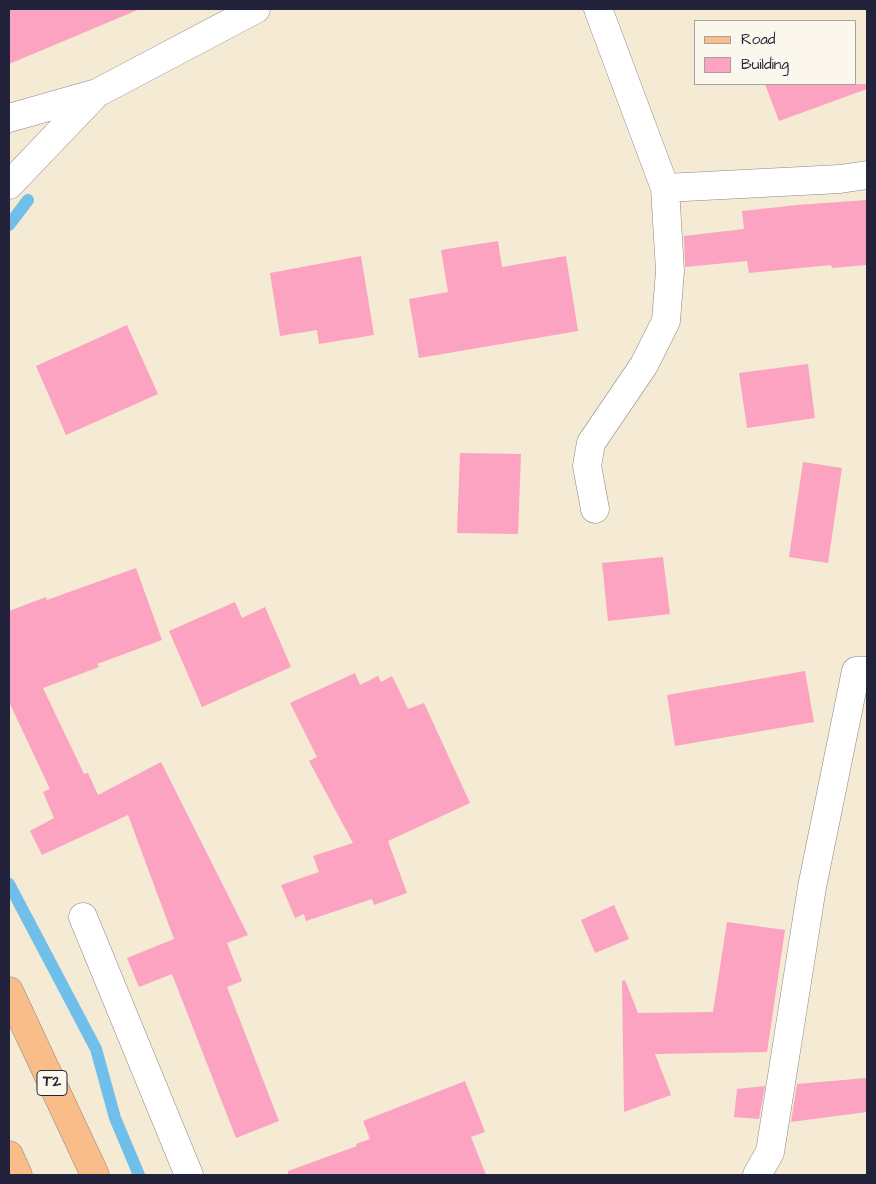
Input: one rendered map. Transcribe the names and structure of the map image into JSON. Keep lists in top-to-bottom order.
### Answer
{
  "streets": {
    "main road": ["T2"]
  },
  "legend": ["Road", "Building"]
}
